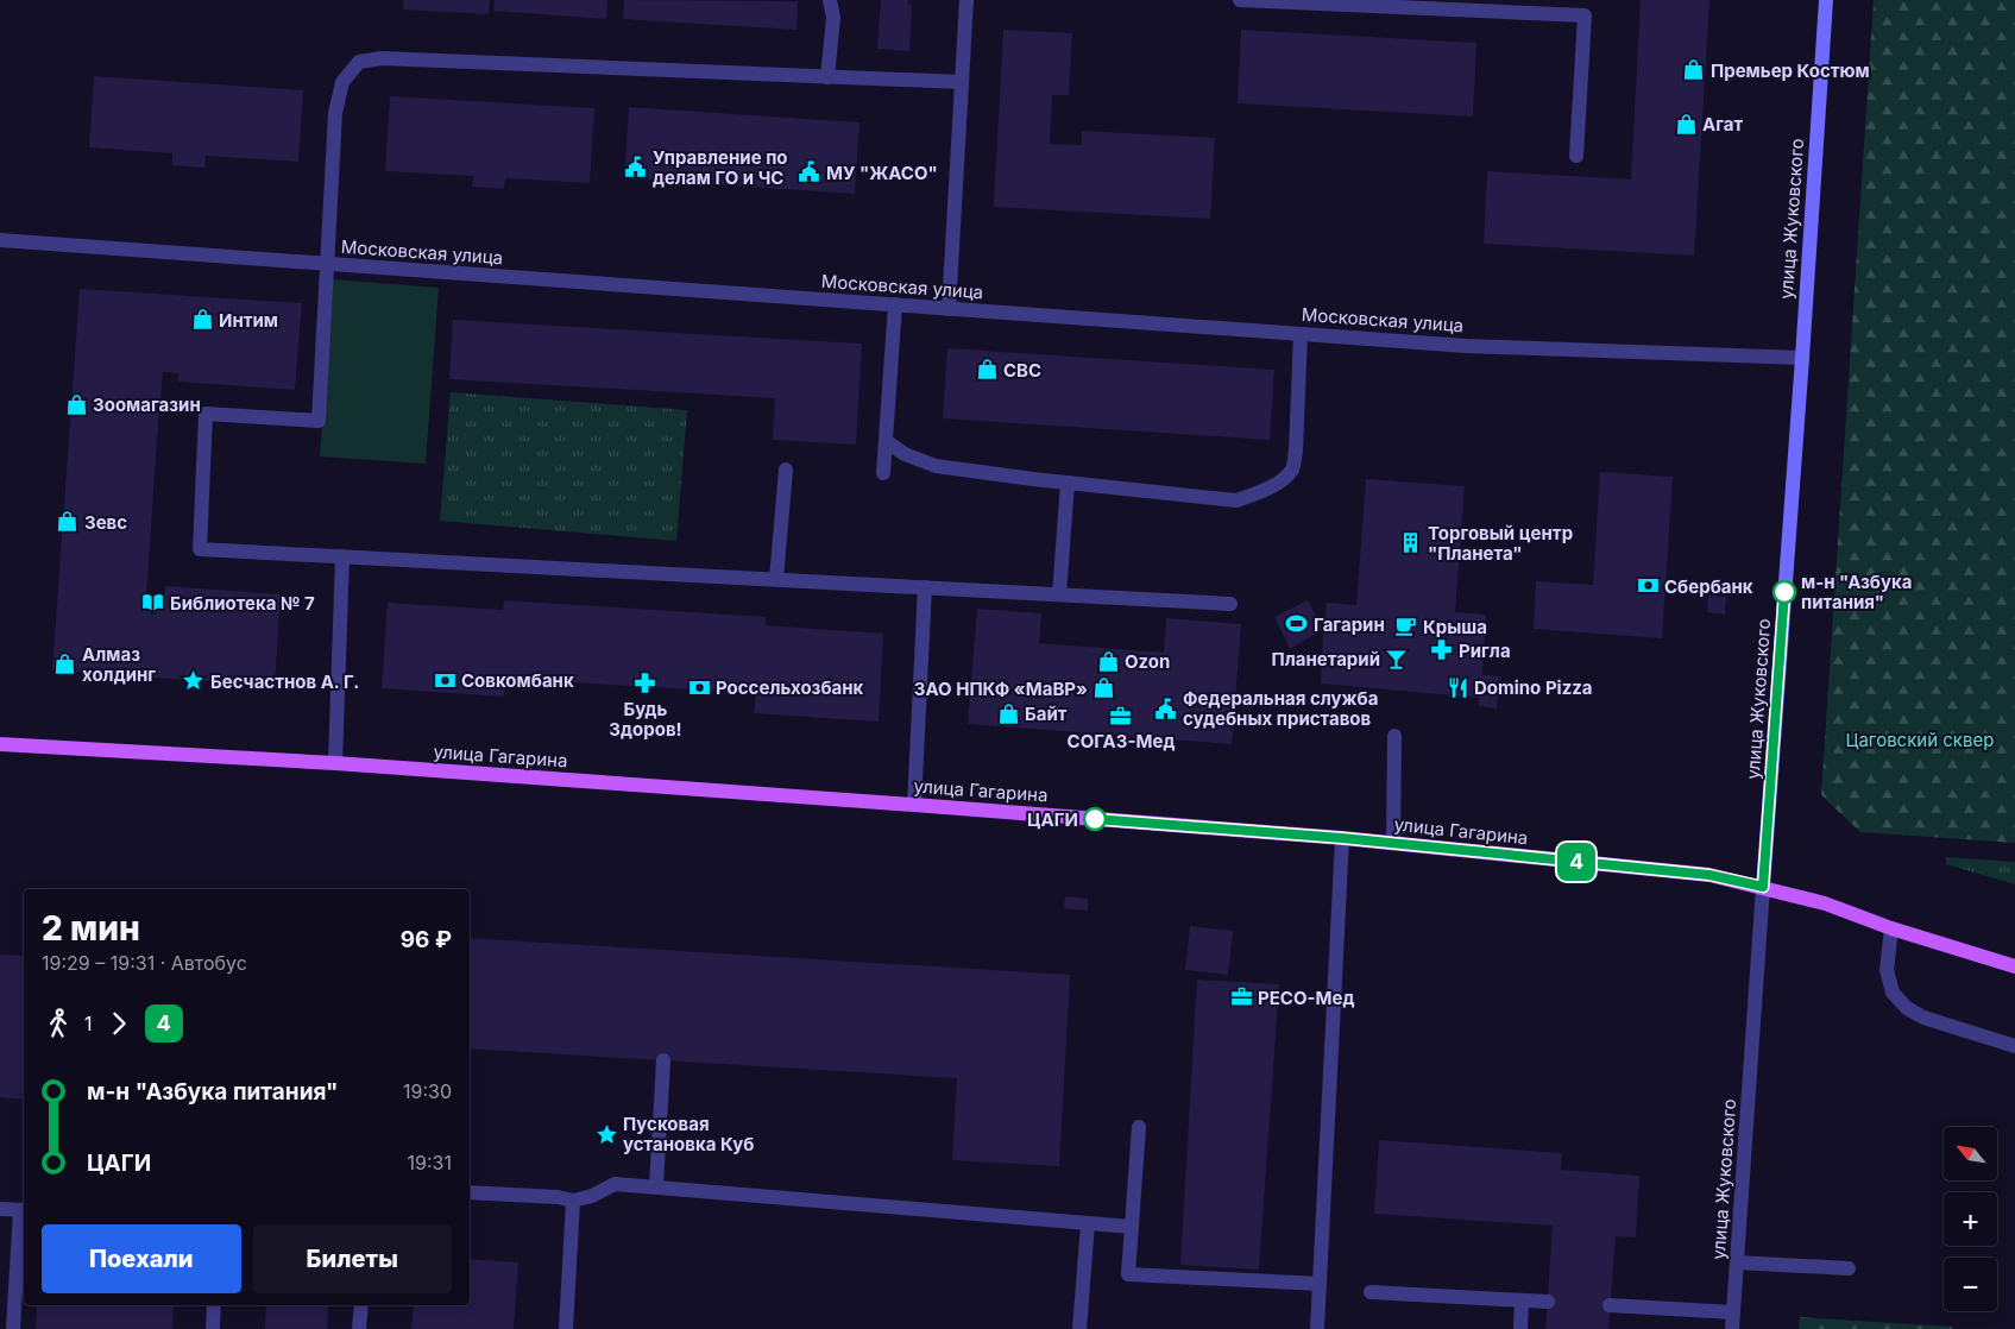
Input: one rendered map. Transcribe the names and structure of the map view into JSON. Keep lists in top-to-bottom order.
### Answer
{
  "streets": {
    "main road": ["улица Жуковского", "улица Гагарина"],
    "street": ["Московская улица"]
  },
  "crossings": [
    ["улица Жуковского", "Московская улица"],
    ["улица Жуковского", "улица Гагарина"]
  ],
  "parks": ["Цаговский сквер"],
  "places": {
    "shop": [
      "Премьер Костюм",
      "Агат",
      "Интим",
      "СВС",
      "Зоомагазин",
      "Зевс",
      "Ozon",
      "Алмаз холдинг",
      "ЗАО НПКФ «МаВР»",
      "Байт"
    ],
    "public building": ["Управление по делам ГО и ЧС", "МУ \"ЖАСО\"", "Федеральная служба судебных приставов"],
    "building": ["Торговый центр \"Планета\""],
    "bank": ["Сбербанк", "Совкомбанк", "Россельхозбанк"],
    "other": ["м-н \"Азбука питания\"", "ЦАГИ"],
    "library": ["Библиотека № 7"],
    "sports": ["Гагарин"],
    "cafe": ["Крыша"],
    "pharmacy": ["Ригла", "Будь Здоров!"],
    "bar": ["Планетарий"],
    "place": ["Бесчастнов А. Г.", "Пусковая установка Куб"],
    "restaurant": ["Domino Pizza"],
    "office": ["СОГАЗ-Мед", "РЕСО-Мед"]
  },
  "lines": ["bus line 4"],
  "north": "top left",
  "page": {
    "on_map": "4",
    "heading": ["2 мин", "19:29 – 19:31 · Автобус", "96 ₽"],
    "legs": ["1", "4"],
    "list": [
      {
        "name": "м-н \"Азбука питания\"",
        "value": "19:30"
      },
      {
        "name": "ЦАГИ",
        "value": "19:31"
      }
    ],
    "map_buttons": ["+", "−"],
    "buttons": ["Поехали", "Билеты"]
  }
}
